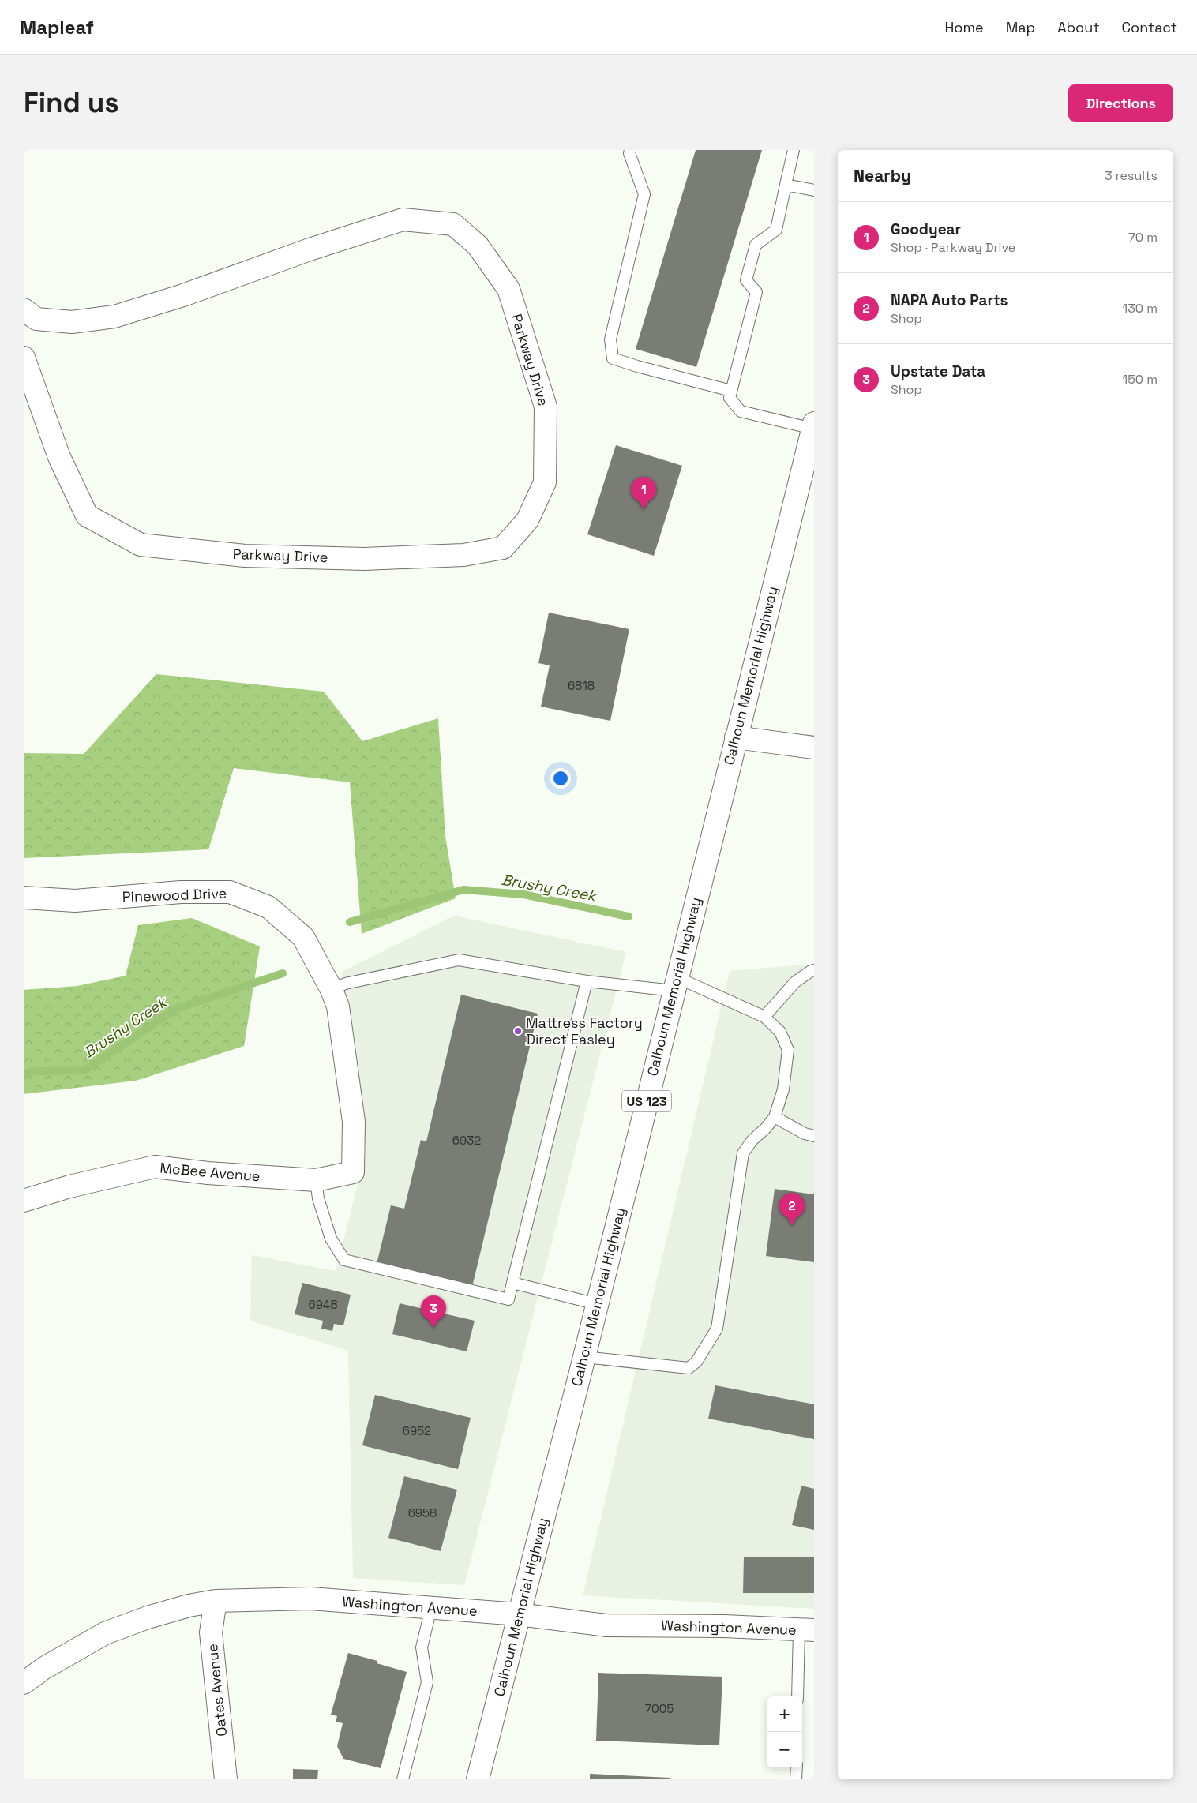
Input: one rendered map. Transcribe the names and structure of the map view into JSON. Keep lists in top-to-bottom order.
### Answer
{
  "streets": {
    "main road": [
      "Parkway Drive",
      "Calhoun Memorial Highway",
      "Pinewood Drive",
      "US 123",
      "McBee Avenue",
      "Washington Avenue",
      "Oates Avenue"
    ]
  },
  "crossings": [
    ["Calhoun Memorial Highway", "Washington Avenue"],
    ["Pinewood Drive", "McBee Avenue"],
    ["Washington Avenue", "Oates Avenue"]
  ],
  "water": ["Brushy Creek"],
  "places": ["Mattress Factory Direct Easley"],
  "house_numbers": [
    "6818",
    "6932",
    "6948",
    "6952",
    "6958",
    "7005"
  ],
  "page": {
    "header": "Mapleaf",
    "nav": [
      "Home",
      "Map",
      "About",
      "Contact"
    ],
    "buttons": "Directions",
    "title": "Find us",
    "heading": ["Nearby", "3 results"],
    "list": [
      {
        "mark": "1",
        "name": "Goodyear",
        "note": "Shop · Parkway Drive",
        "value": "70 m"
      },
      {
        "mark": "2",
        "name": "NAPA Auto Parts",
        "note": "Shop",
        "value": "130 m"
      },
      {
        "mark": "3",
        "name": "Upstate Data",
        "note": "Shop",
        "value": "150 m"
      }
    ],
    "pins": ["1", "2", "3"],
    "map_buttons": ["+", "−"]
  }
}
